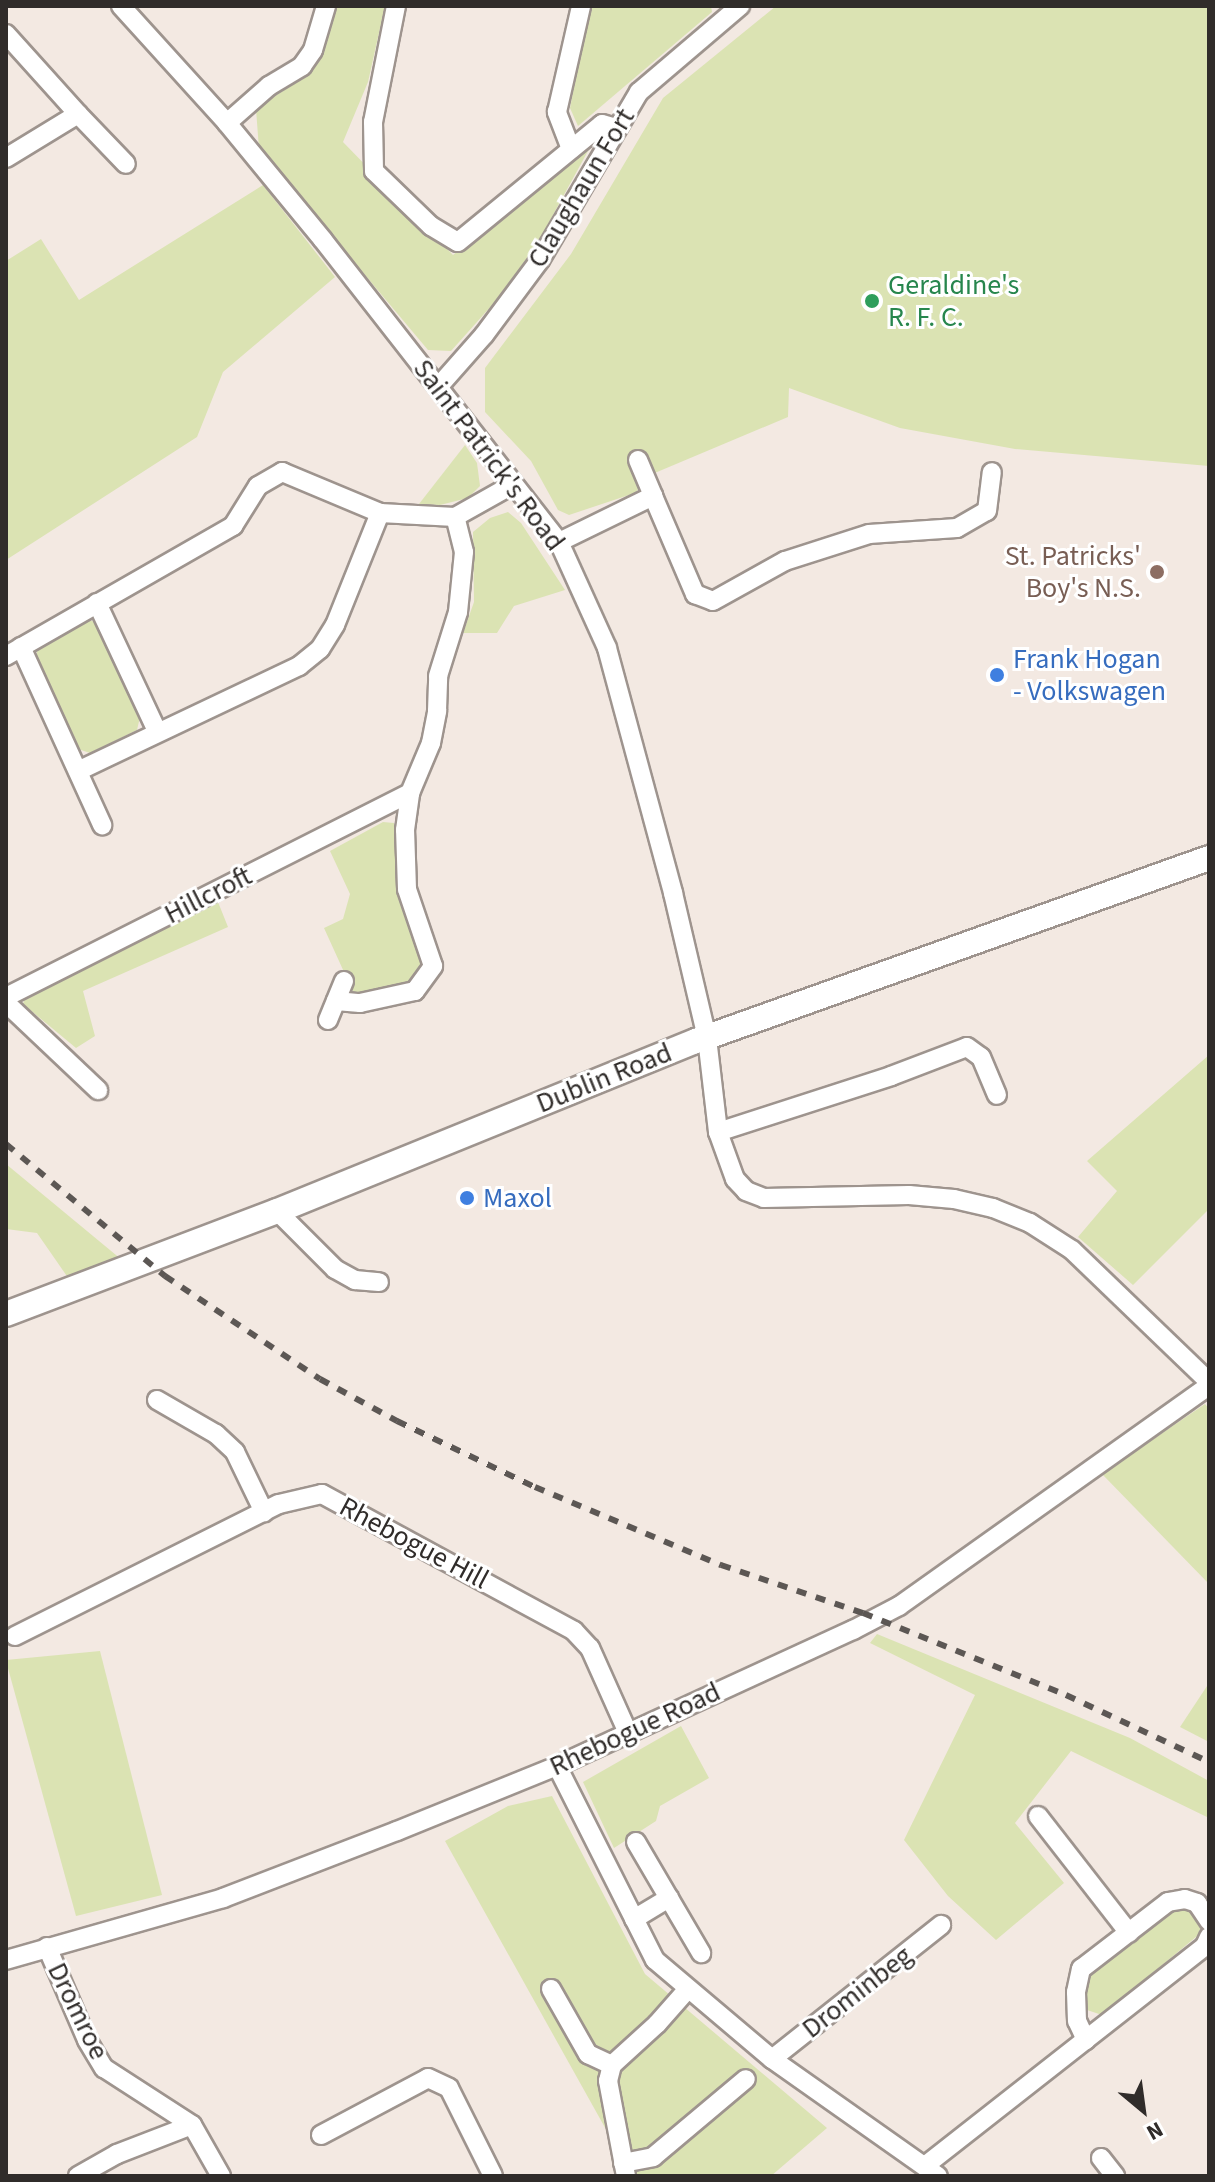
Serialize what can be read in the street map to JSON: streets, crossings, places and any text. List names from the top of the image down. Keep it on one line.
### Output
{"streets":{"main road":["Dublin Road"],"street":["Claughaun Fort","Saint Patrick's Road","Hillcroft","Rhebogue Hill","Rhebogue Road","Drominbeg","Dromroe"]},"crossings":[["Claughaun Fort","Saint Patrick's Road"],["Saint Patrick's Road","Dublin Road"],["Saint Patrick's Road","Rhebogue Road"],["Rhebogue Hill","Rhebogue Road"],["Rhebogue Road","Drominbeg"],["Rhebogue Road","Dromroe"]],"places":["Geraldine's R. F. C.","St. Patricks' Boy's N.S.","Frank Hogan - Volkswagen","Maxol"],"north":"bottom right"}
